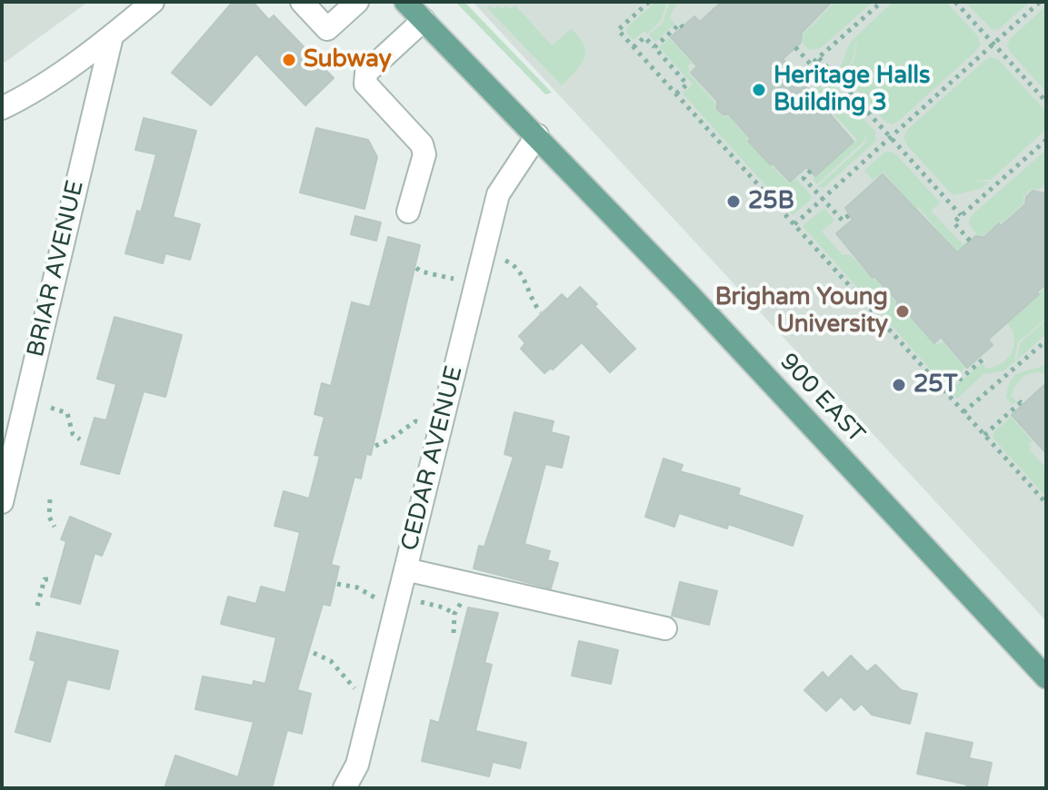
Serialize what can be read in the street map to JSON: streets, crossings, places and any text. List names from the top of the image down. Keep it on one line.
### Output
{"streets":{"main road":["900 EAST"],"street":["BRIAR AVENUE","CEDAR AVENUE"]},"crossings":[["900 EAST","CEDAR AVENUE"]],"places":["Subway","Heritage Halls Building 3","25B","Brigham Young University","25T"]}
